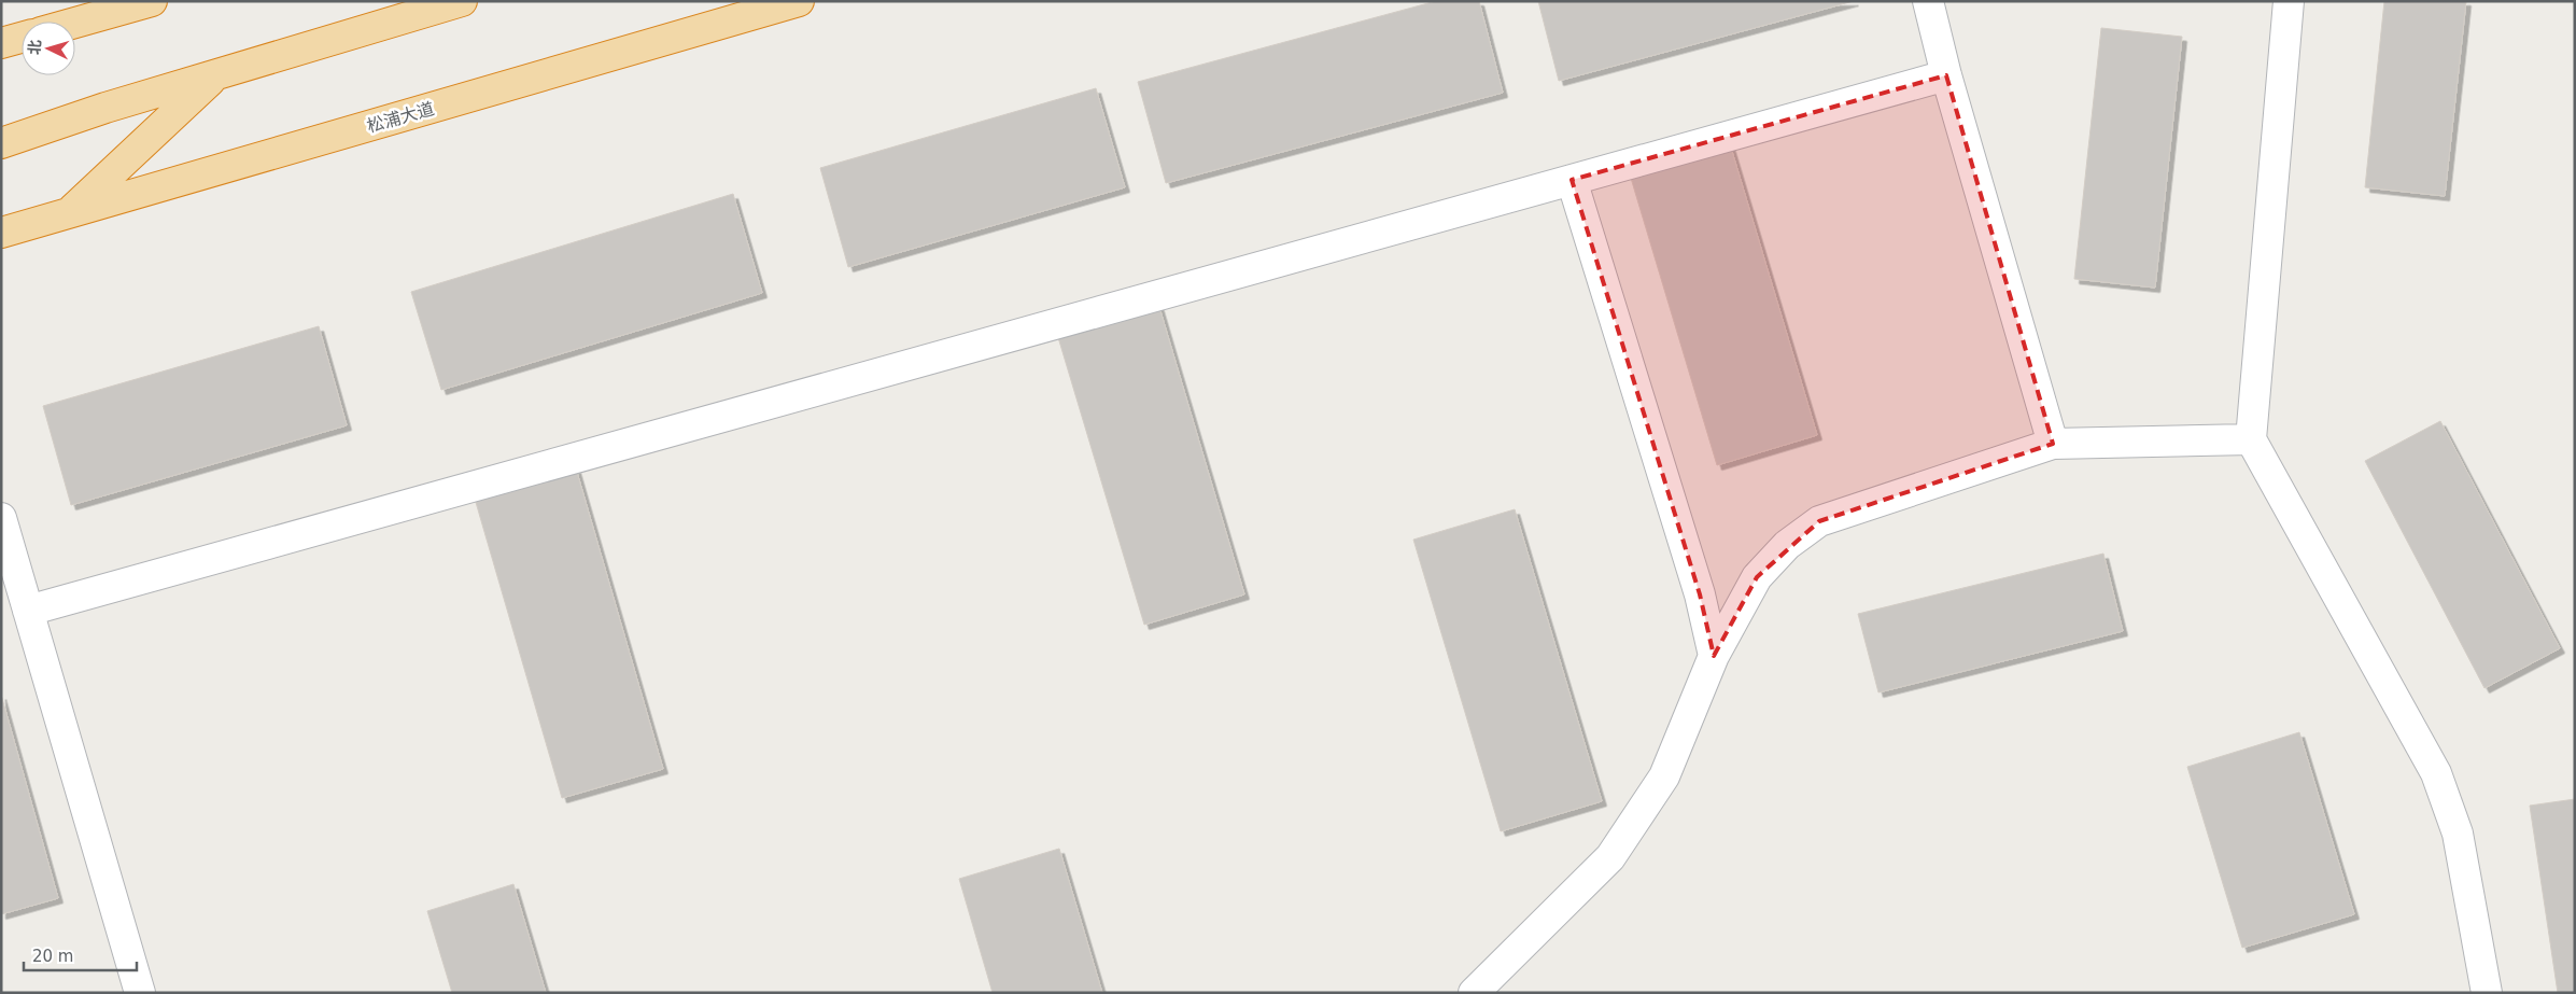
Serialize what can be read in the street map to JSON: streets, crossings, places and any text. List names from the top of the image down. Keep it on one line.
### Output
{"streets":{"highway":["松浦大道"]},"scale_bar":"20 m","north":"left"}
